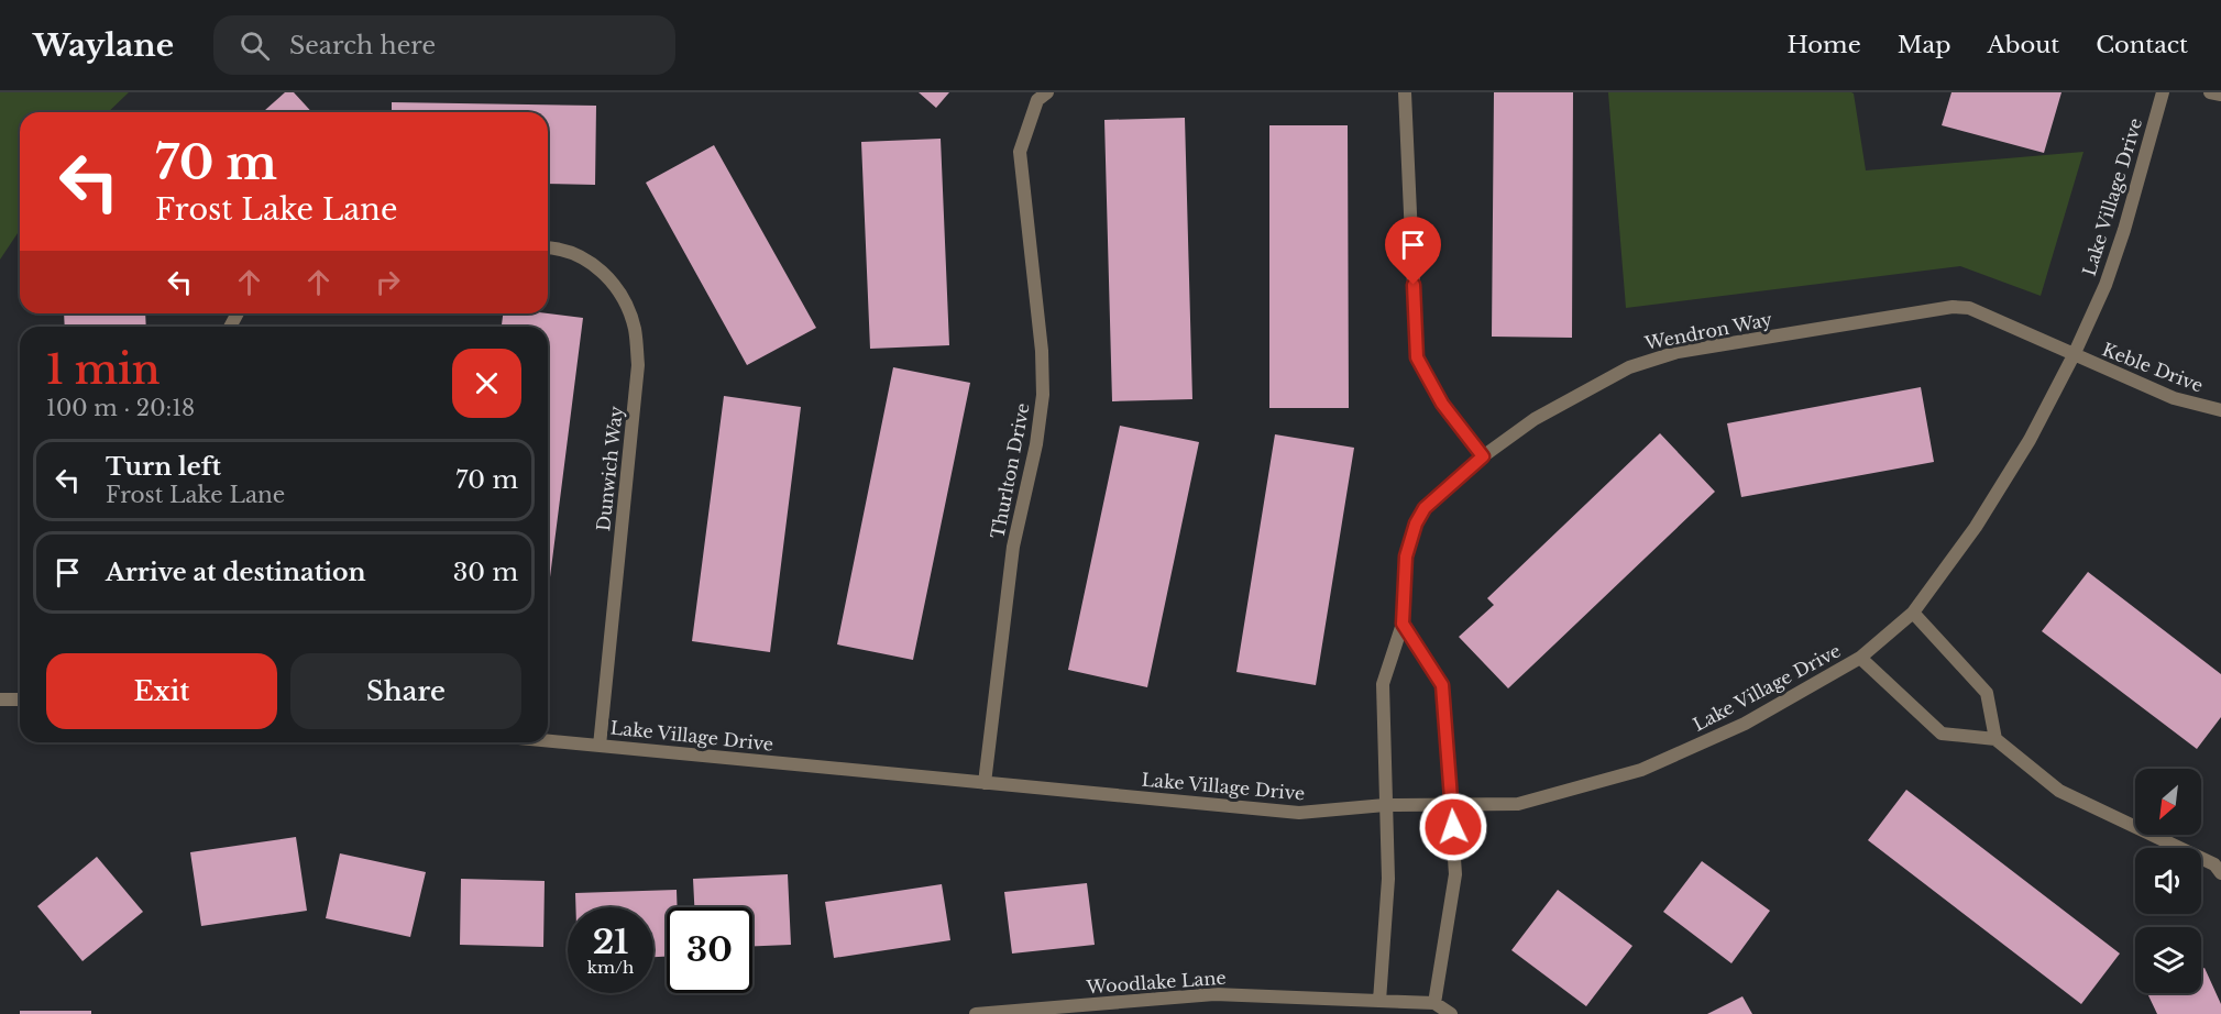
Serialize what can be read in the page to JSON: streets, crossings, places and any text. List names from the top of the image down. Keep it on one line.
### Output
{"streets":{"street":["Lake Village Drive","Wendron Way","Keble Drive","Dunwich Way","Thurlton Drive","Woodlake Lane"]},"crossings":[["Lake Village Drive","Wendron Way"],["Lake Village Drive","Keble Drive"],["Lake Village Drive","Dunwich Way"],["Lake Village Drive","Thurlton Drive"],["Wendron Way","Keble Drive"]],"north":"bottom left","page":{"header":"Waylane","search":"Search here","nav":["Home","Map","About","Contact"],"turn":["70 m","Frost Lake Lane"],"heading":["1 min","100 m · 20:18"],"list":[{"name":"Turn left","note":"Frost Lake Lane","value":"70 m"},{"name":"Arrive at destination","value":"30 m"}],"buttons":["Exit","Share"],"speed":"21 km/h","limit":"30"}}
